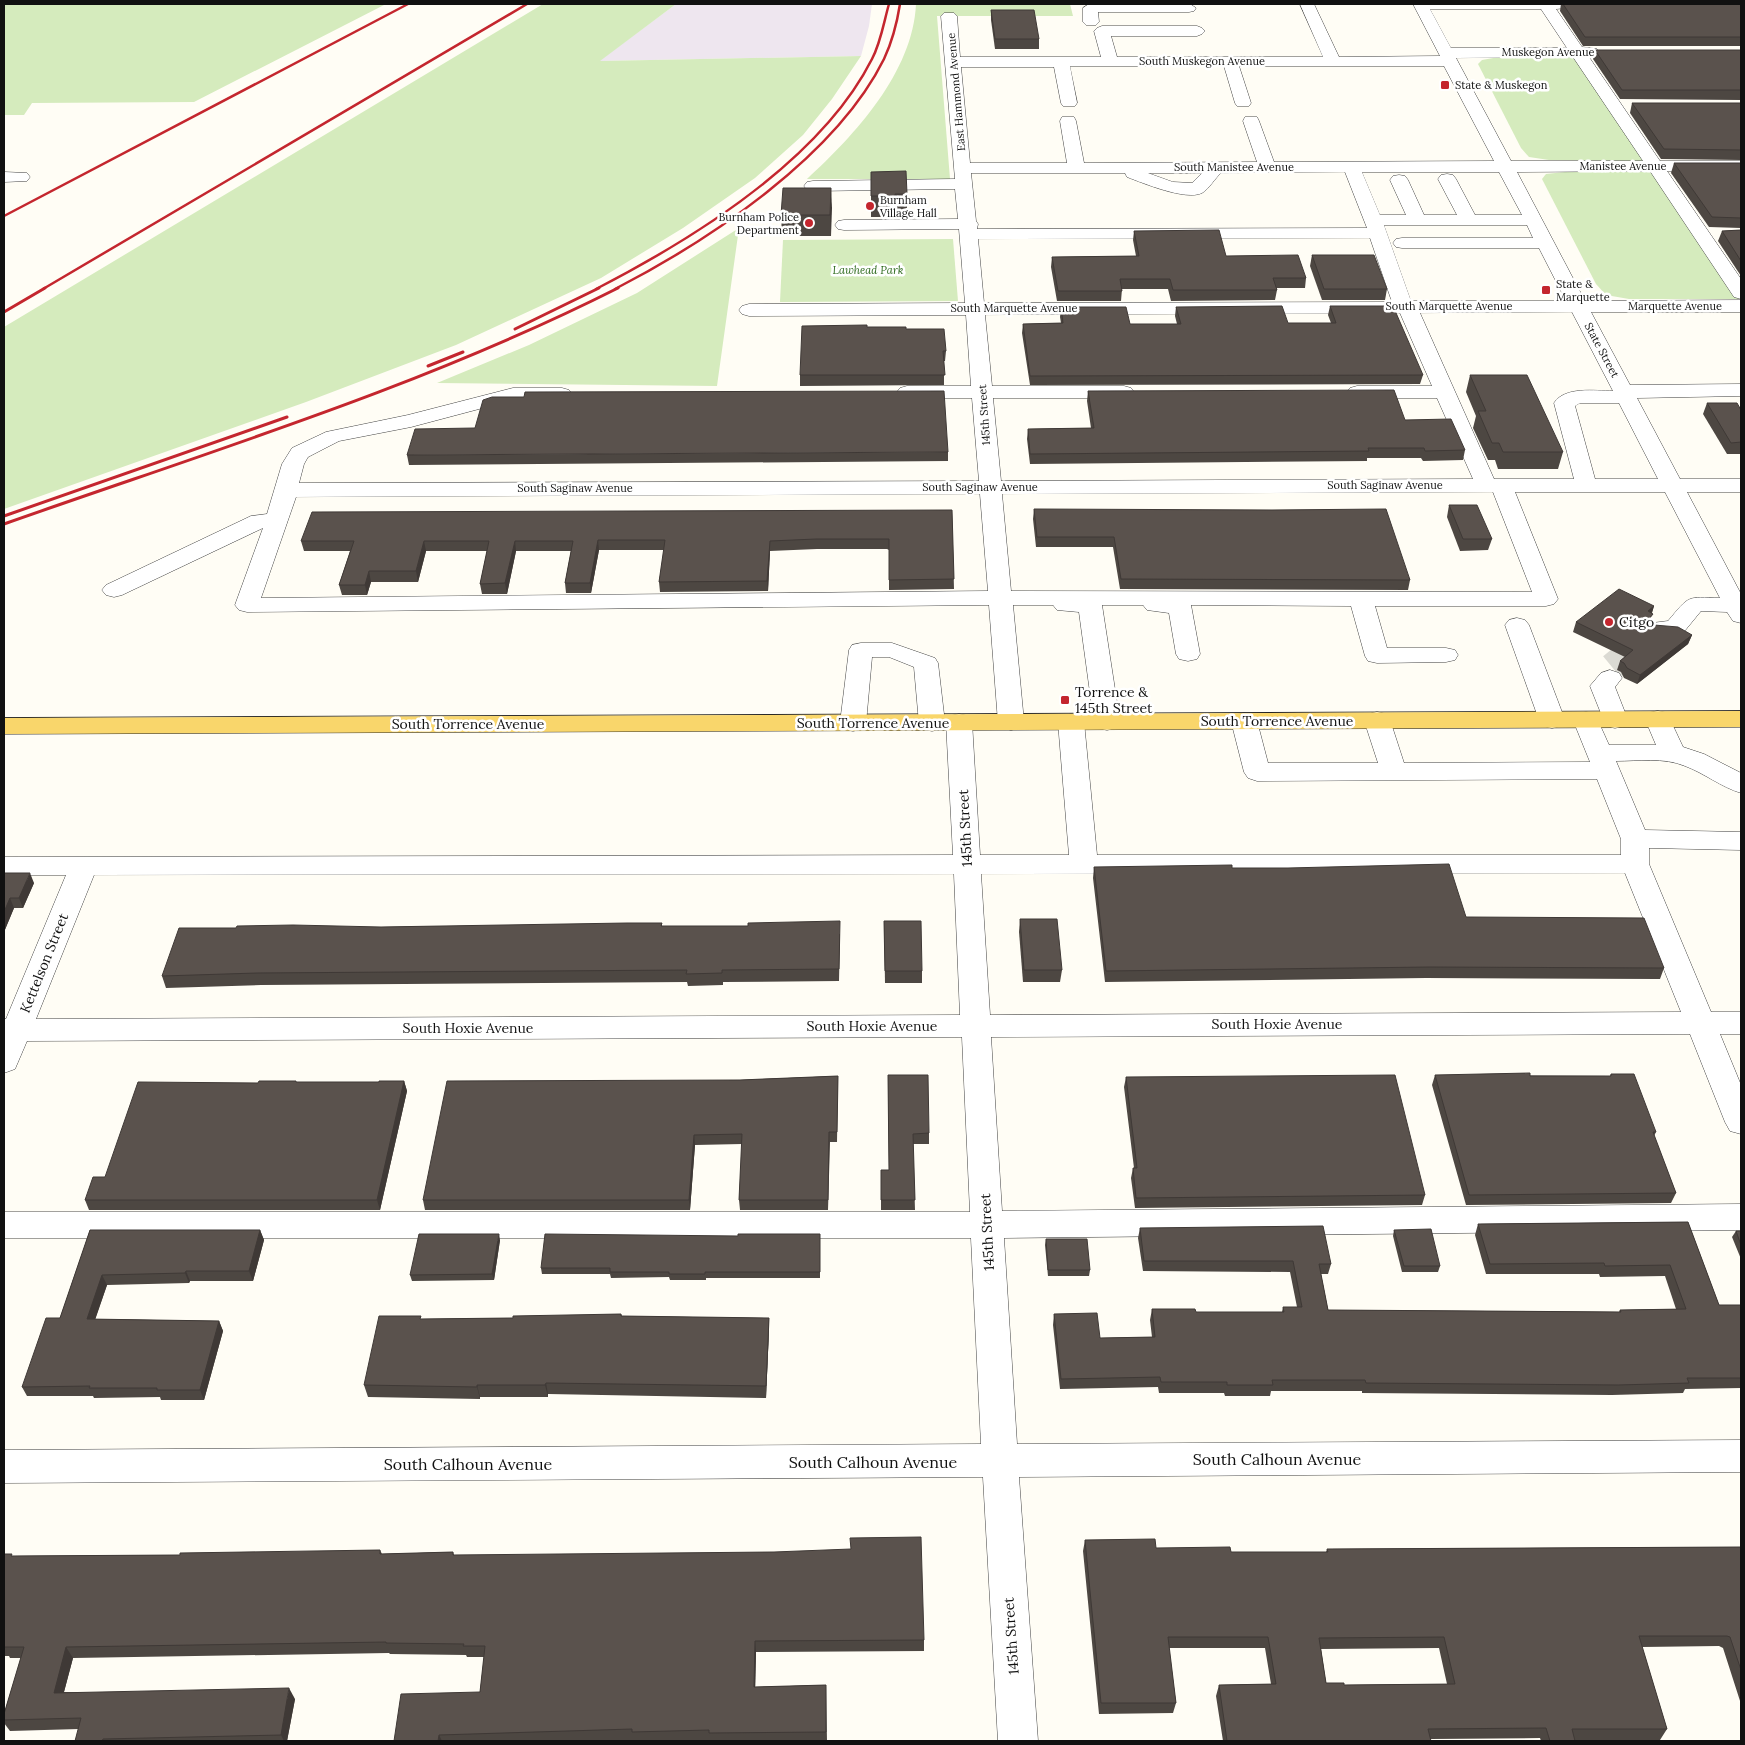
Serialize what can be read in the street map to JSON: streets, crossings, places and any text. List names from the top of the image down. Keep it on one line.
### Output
{"streets":{"main road":["South Torrence Avenue"],"street":["Muskegon Avenue","South Muskegon Avenue","East Hammond Avenue","Manistee Avenue","South Manistee Avenue","South Marquette Avenue","Marquette Avenue","State Street","145th Street","South Saginaw Avenue","Kettelson Street","South Hoxie Avenue","South Calhoun Avenue"]},"crossings":[["Muskegon Avenue","South Muskegon Avenue"],["Muskegon Avenue","State Street"],["South Muskegon Avenue","East Hammond Avenue"],["South Muskegon Avenue","State Street"],["East Hammond Avenue","145th Street"],["Manistee Avenue","South Manistee Avenue"],["Manistee Avenue","State Street"],["South Manistee Avenue","State Street"],["South Marquette Avenue","Marquette Avenue"],["South Marquette Avenue","State Street"],["South Marquette Avenue","145th Street"],["Marquette Avenue","State Street"],["State Street","South Saginaw Avenue"],["145th Street","South Saginaw Avenue"],["145th Street","South Torrence Avenue"],["145th Street","South Hoxie Avenue"],["145th Street","South Calhoun Avenue"],["Kettelson Street","South Hoxie Avenue"]],"parks":["Lawhead Park"],"places":{"transit":["State & Muskegon","State & Marquette","Torrence & 145th Street"],"other":["Burnham Village Hall","Burnham Police Department","Citgo"]}}
